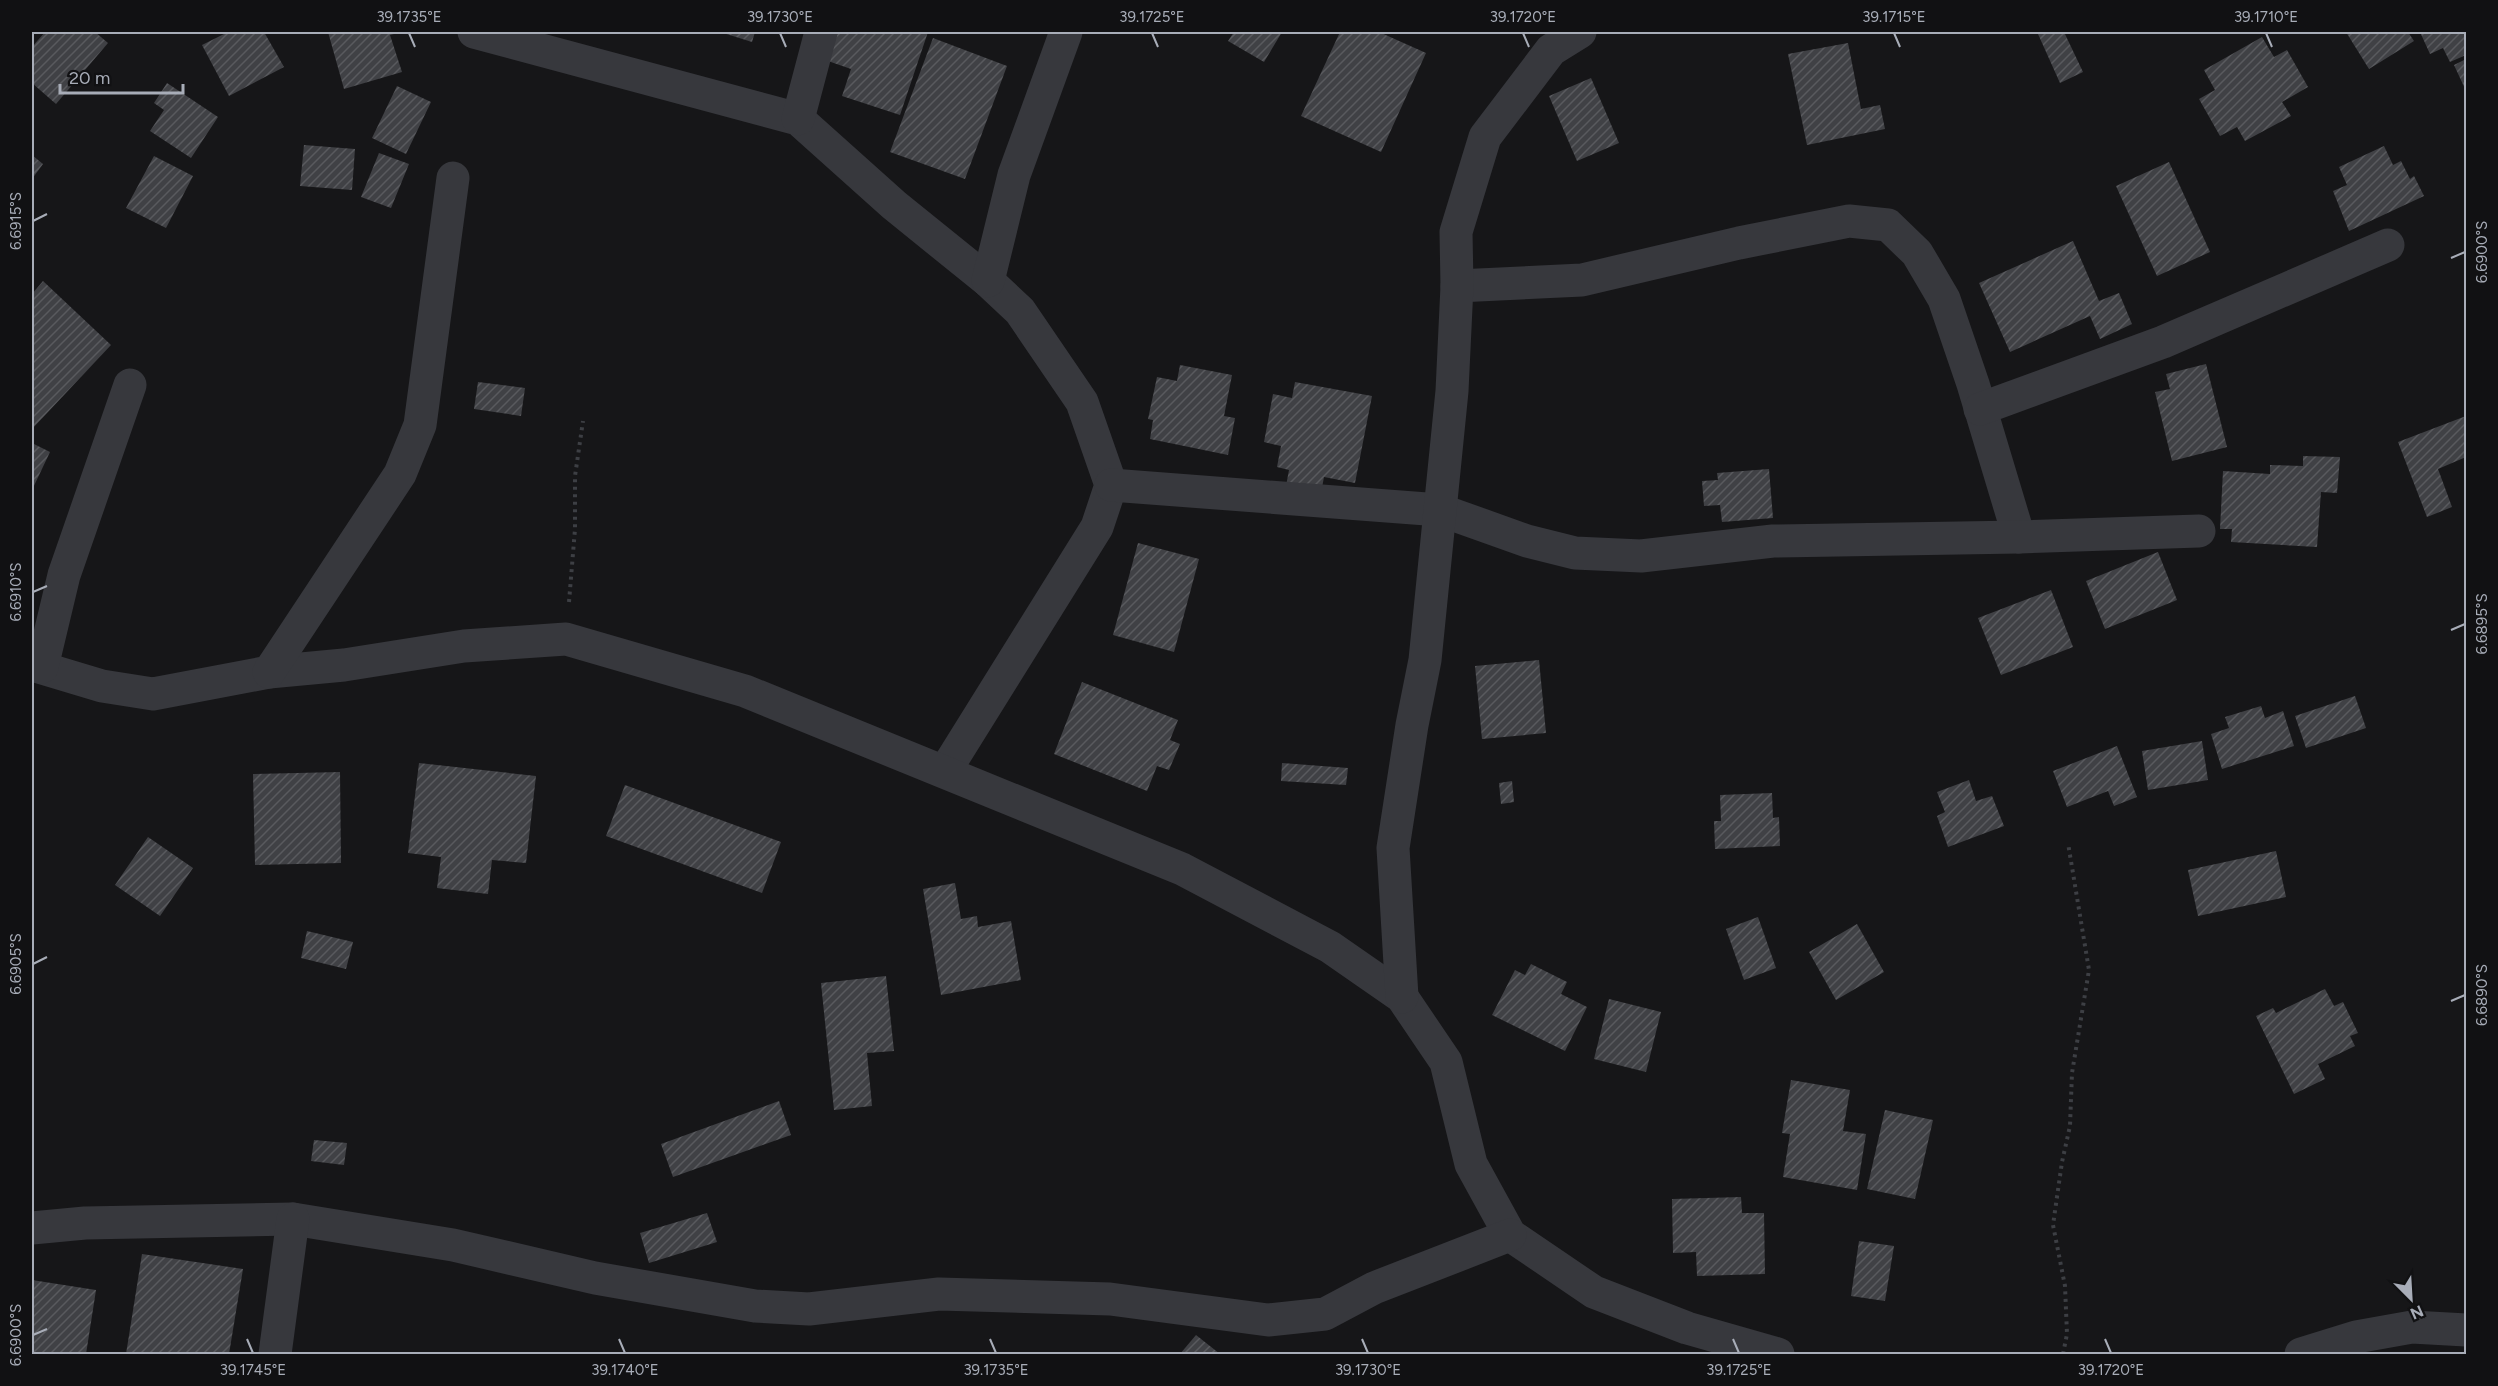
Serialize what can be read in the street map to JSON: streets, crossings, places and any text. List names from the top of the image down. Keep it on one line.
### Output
{"scale_bar":"20 m","north":"bottom right","coordinates":["39.1735°E","39.1730°E","39.1725°E","39.1720°E","39.1715°E","39.1710°E","6.6915°S","6.6900°S","6.6910°S","6.6895°S","6.6905°S","6.6890°S","39.1745°E","39.1740°E"]}
